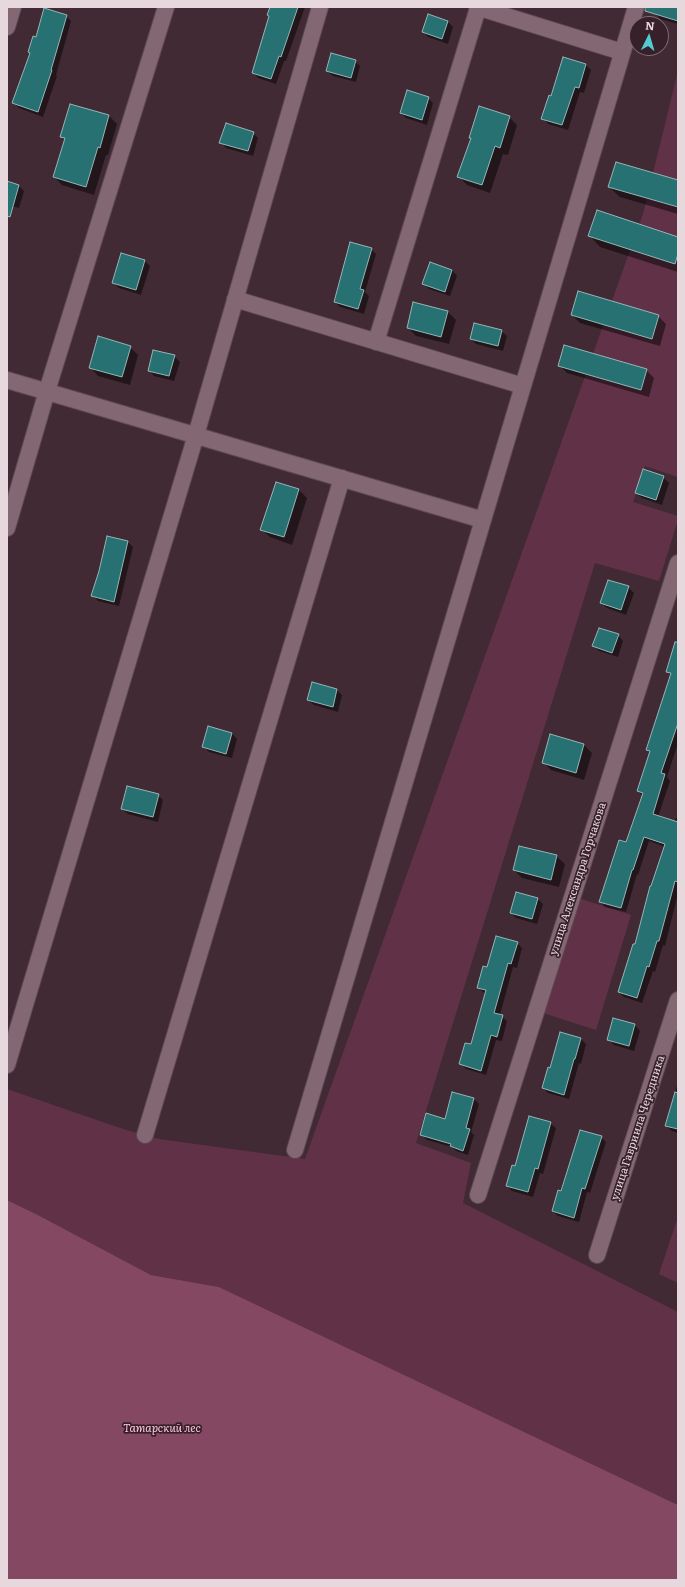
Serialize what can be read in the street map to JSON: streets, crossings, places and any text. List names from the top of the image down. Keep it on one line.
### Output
{"streets":{"street":["улица Александра Горчакова","улица Гавриила Чередника"]},"parks":["Татарский лес"],"north":"top"}
